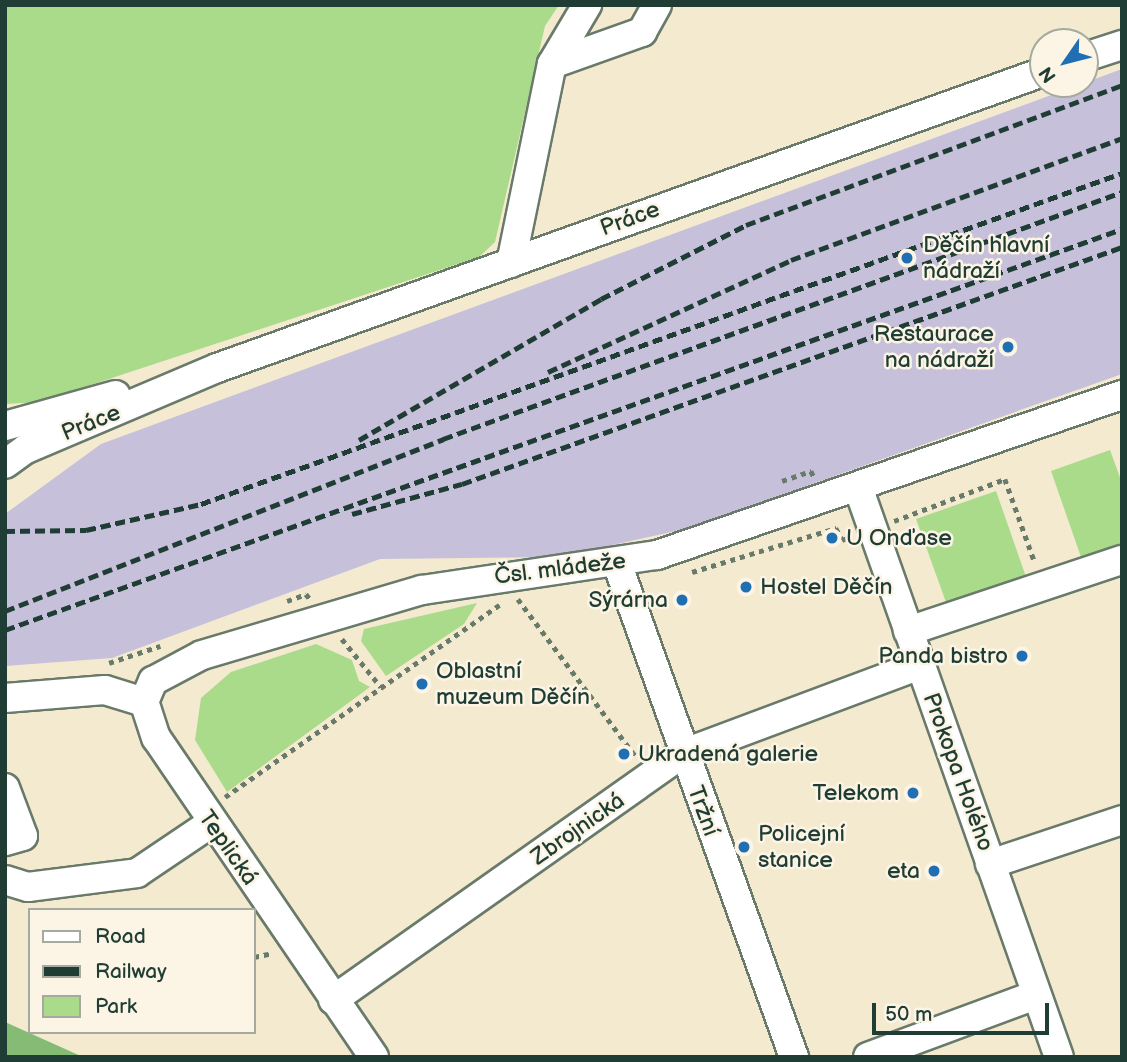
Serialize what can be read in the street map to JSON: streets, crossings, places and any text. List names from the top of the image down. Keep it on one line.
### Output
{"streets":{"street":["Práce","Čsl. mládeže","Prokopa Holého","Tržní","Zbrojnická","Teplická"]},"crossings":[["Čsl. mládeže","Prokopa Holého"],["Čsl. mládeže","Tržní"],["Čsl. mládeže","Teplická"],["Prokopa Holého","Zbrojnická"],["Tržní","Zbrojnická"],["Zbrojnická","Teplická"]],"places":["Děčín hlavní nádraží","Restaurace na nádraží","U Onďase","Hostel Děčín","Sýrárna","Panda bistro","Oblastní muzeum Děčín","Ukradená galerie","Telekom","Policejní stanice","eta"],"legend":["Road","Railway","Park"],"scale_bar":"50 m","north":"bottom left"}
